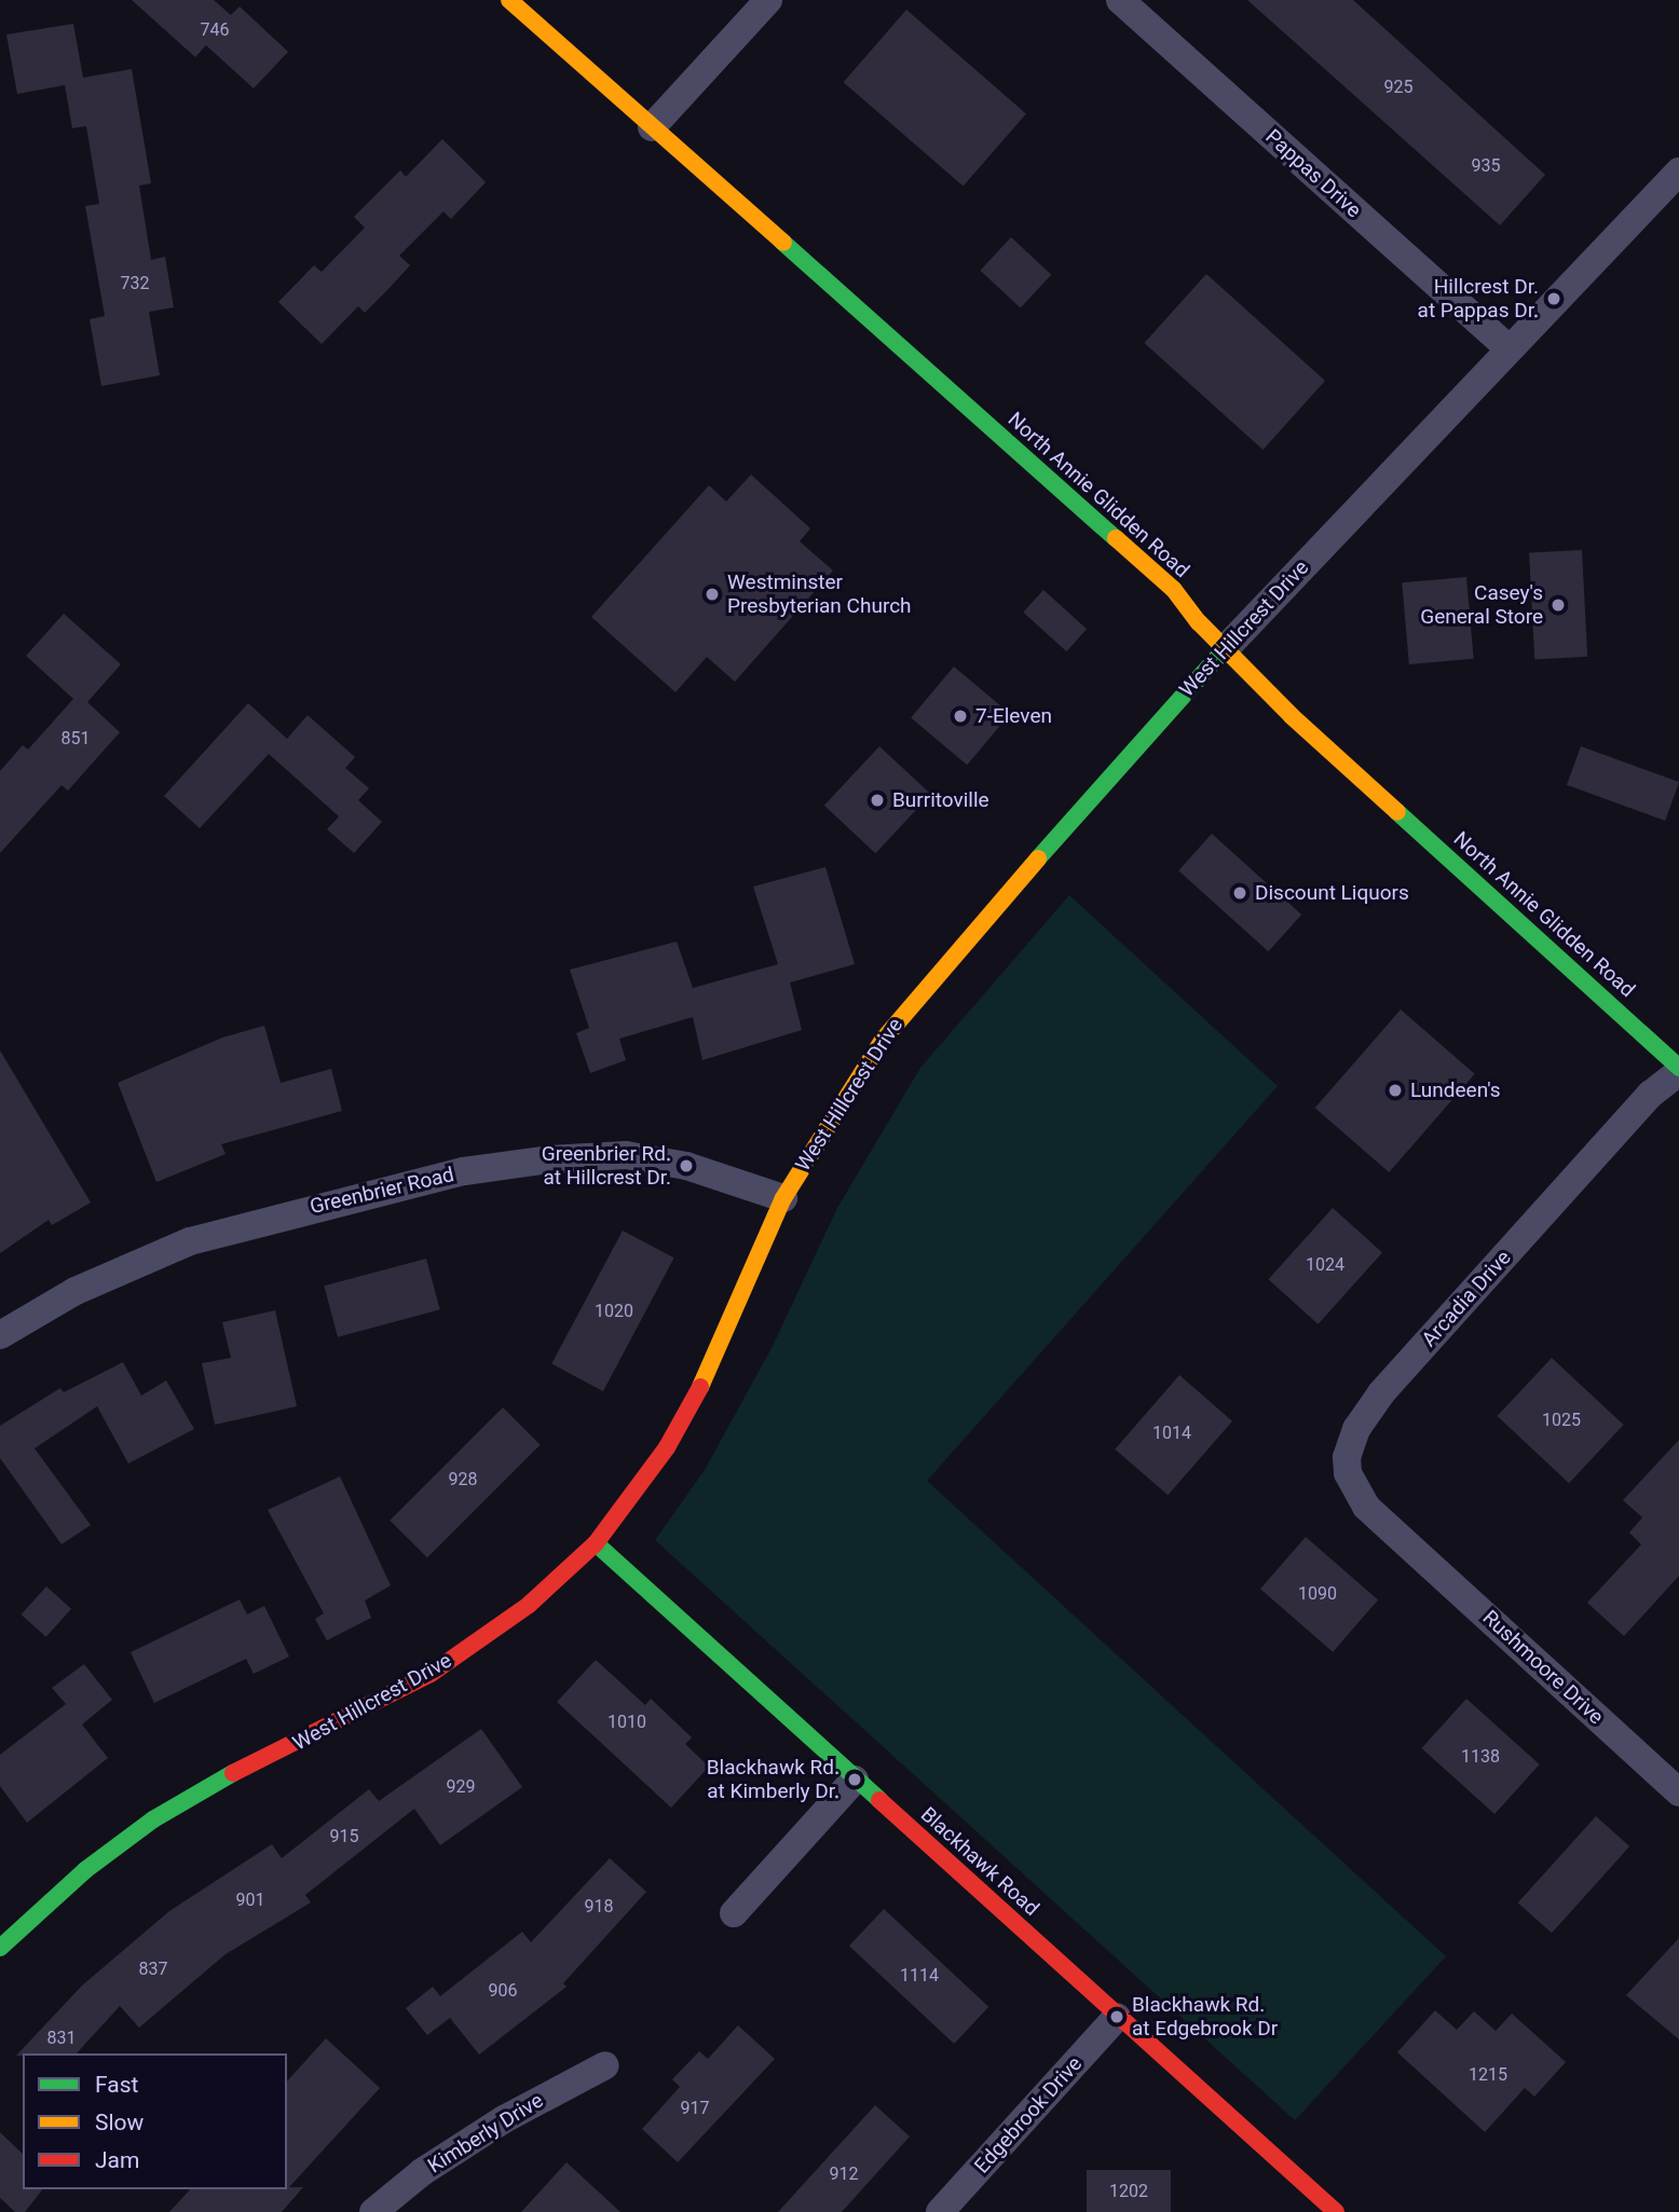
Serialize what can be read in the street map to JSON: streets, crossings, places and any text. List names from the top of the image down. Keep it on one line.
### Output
{"streets":{"street":["Pappas Drive","North Annie Glidden Road","West Hillcrest Drive","Greenbrier Road","Arcadia Drive","Rushmoore Drive","Blackhawk Road","Edgebrook Drive","Kimberly Drive"]},"crossings":[["Pappas Drive","West Hillcrest Drive"],["North Annie Glidden Road","West Hillcrest Drive"],["North Annie Glidden Road","Arcadia Drive"],["West Hillcrest Drive","Greenbrier Road"],["West Hillcrest Drive","Blackhawk Road"],["Arcadia Drive","Rushmoore Drive"],["Blackhawk Road","Edgebrook Drive"]],"places":["Hillcrest Dr. at Pappas Dr.","Westminster Presbyterian Church","Casey's General Store","7-Eleven","Burritoville","Discount Liquors","Lundeen's","Greenbrier Rd. at Hillcrest Dr.","Blackhawk Rd. at Kimberly Dr.","Blackhawk Rd. at Edgebrook Dr"],"house_numbers":["746","925","935","732","851","1024","1020","1025","1014","928","1090","1010","1138","929","915","901","918","837","1114","906","831","1215","917","912","1202"],"legend":["Fast","Slow","Jam"]}
